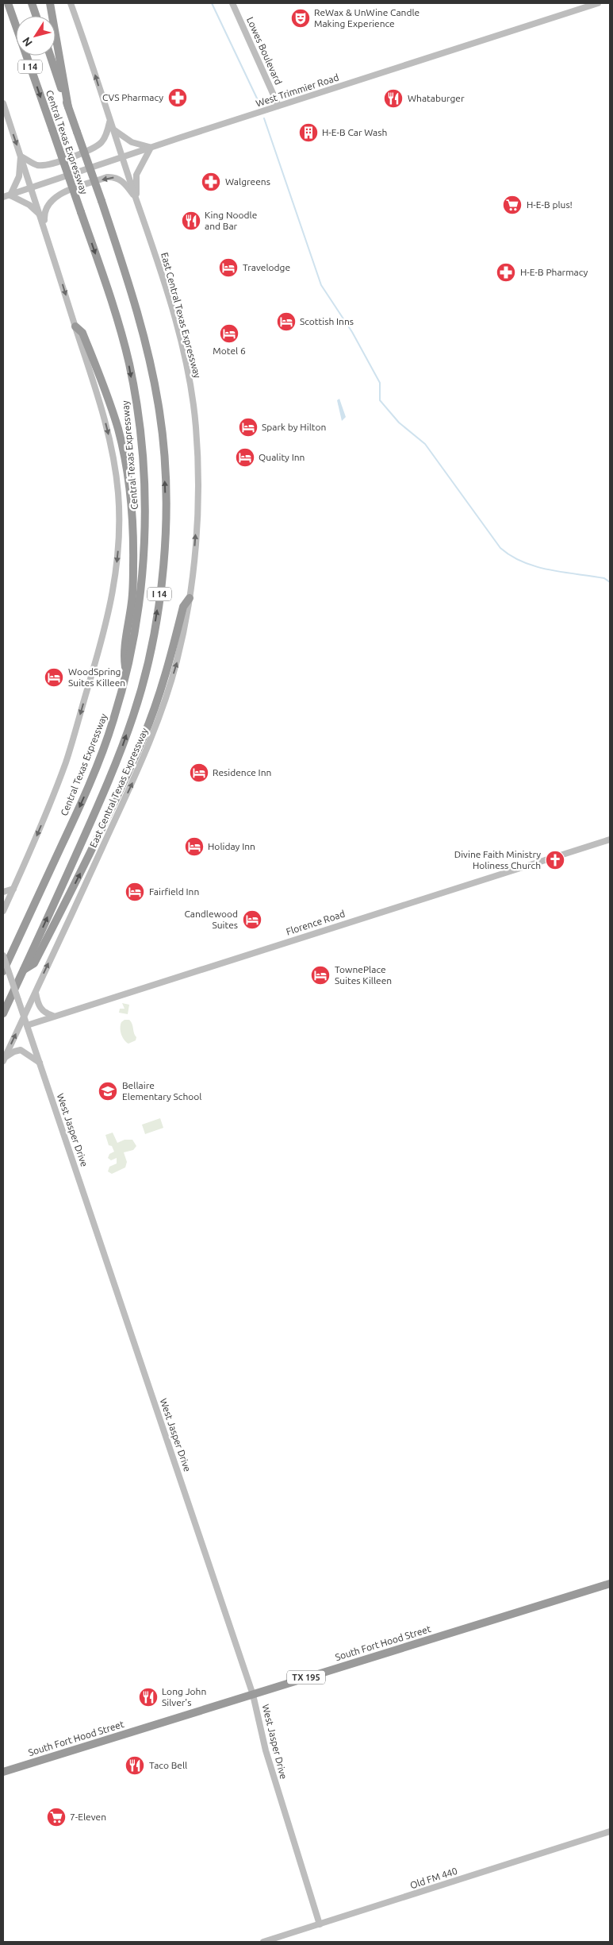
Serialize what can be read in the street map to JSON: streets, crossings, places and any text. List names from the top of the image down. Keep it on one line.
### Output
{"streets":{"highway":["I 14","Central Texas Expressway","South Fort Hood Street","TX 195"],"main road":["Lowes Boulevard","West Trimmier Road","East Central Texas Expressway","Florence Road","West Jasper Drive","Old FM 440"]},"crossings":[["Lowes Boulevard","West Trimmier Road"],["West Trimmier Road","East Central Texas Expressway"],["East Central Texas Expressway","West Jasper Drive"],["Florence Road","West Jasper Drive"],["West Jasper Drive","South Fort Hood Street"],["West Jasper Drive","Old FM 440"]],"one_way":["East Central Texas Expressway"],"places":{"theatre":["ReWax & UnWine Candle Making Experience"],"pharmacy":["CVS Pharmacy","Walgreens","H-E-B Pharmacy"],"restaurant":["Whataburger","King Noodle and Bar","Long John Silver's","Taco Bell"],"building":["H-E-B Car Wash"],"supermarket":["H-E-B plus!","7-Eleven"],"hotel":["Travelodge","Scottish Inns","Motel 6","Spark by Hilton","Quality Inn","WoodSpring Suites Killeen","Residence Inn","Holiday Inn","Fairfield Inn","Candlewood Suites","TownePlace Suites Killeen"],"church":["Divine Faith Ministry Holiness Church"],"school or university":["Bellaire Elementary School"]},"north":"bottom left"}
